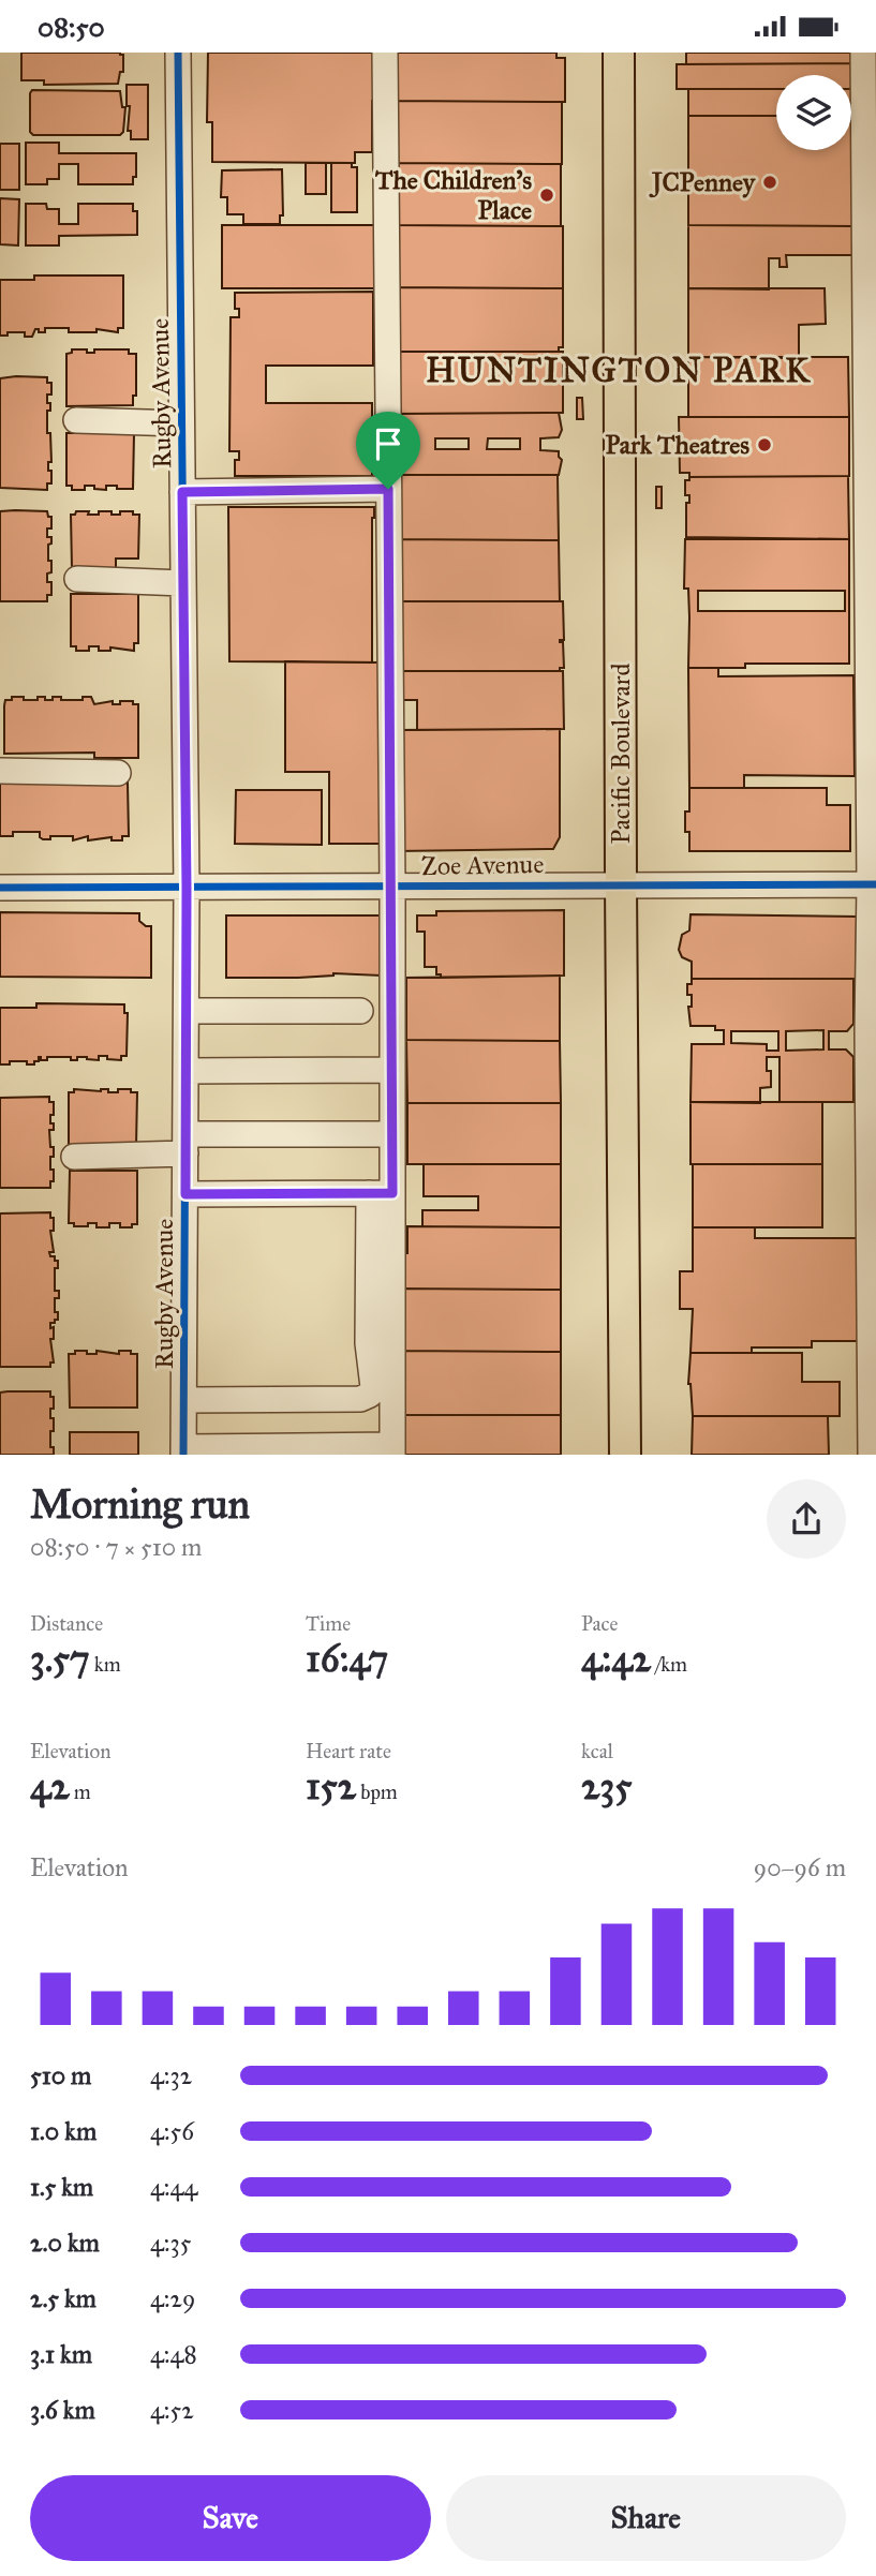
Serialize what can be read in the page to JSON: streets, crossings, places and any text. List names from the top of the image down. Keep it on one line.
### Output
{"streets":{"main road":["Pacific Boulevard"],"street":["Rugby Avenue","Zoe Avenue"]},"crossings":[["Rugby Avenue","Zoe Avenue"],["Pacific Boulevard","Zoe Avenue"]],"districts":["HUNTINGTON PARK"],"places":["JCPenney","The Children's Place","Park Theatres"],"page":{"status":"08:50","heading":["Morning run","08:50 · 7 × 510 m"],"stats":[["Distance","3.57 km"],["Time","16:47"],["Pace","4:42 /km"],["Elevation","42 m"],["Heart rate","152 bpm"],["kcal","235"]],"chart":["Elevation","90–96 m"],"list":[{"name":"510 m","note":"4:32"},{"name":"1.0 km","note":"4:56"},{"name":"1.5 km","note":"4:44"},{"name":"2.0 km","note":"4:35"},{"name":"2.5 km","note":"4:29"},{"name":"3.1 km","note":"4:48"},{"name":"3.6 km","note":"4:52"}],"buttons":["Save","Share"]}}
